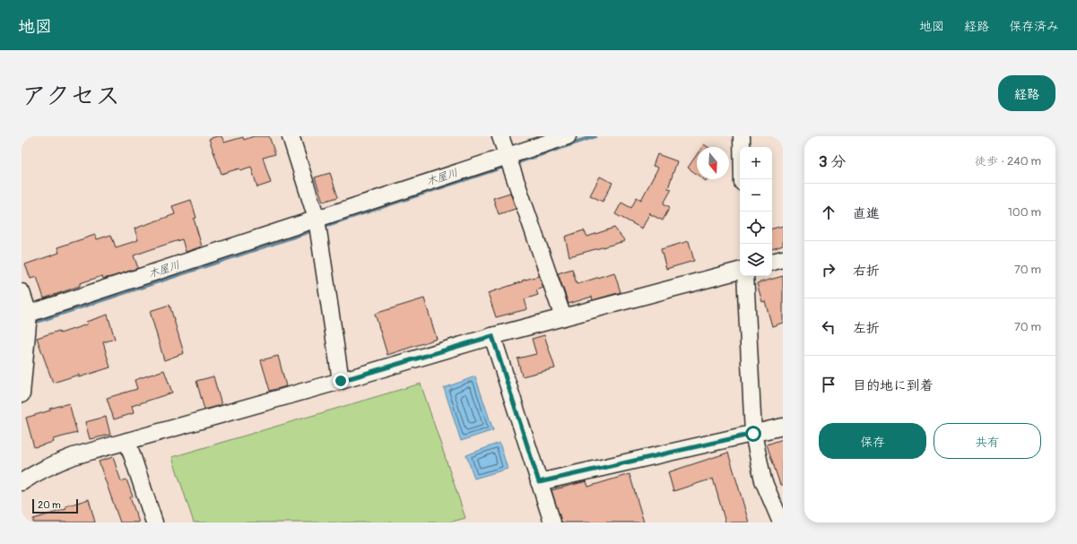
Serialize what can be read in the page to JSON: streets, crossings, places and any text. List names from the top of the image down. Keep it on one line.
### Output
{"water":["木屋川"],"scale_bar":"20 m","north":"bottom","page":{"header":"地図","nav":["地図","経路","保存済み"],"title":"アクセス","buttons":["経路",["保存","共有"]],"heading":["3 分","徒歩 · 240 m"],"map_buttons":["+","−"],"list":[["直進","100 m"],["右折","70 m"],["左折","70 m"],"目的地に到着"],"scale":"20 m"}}
